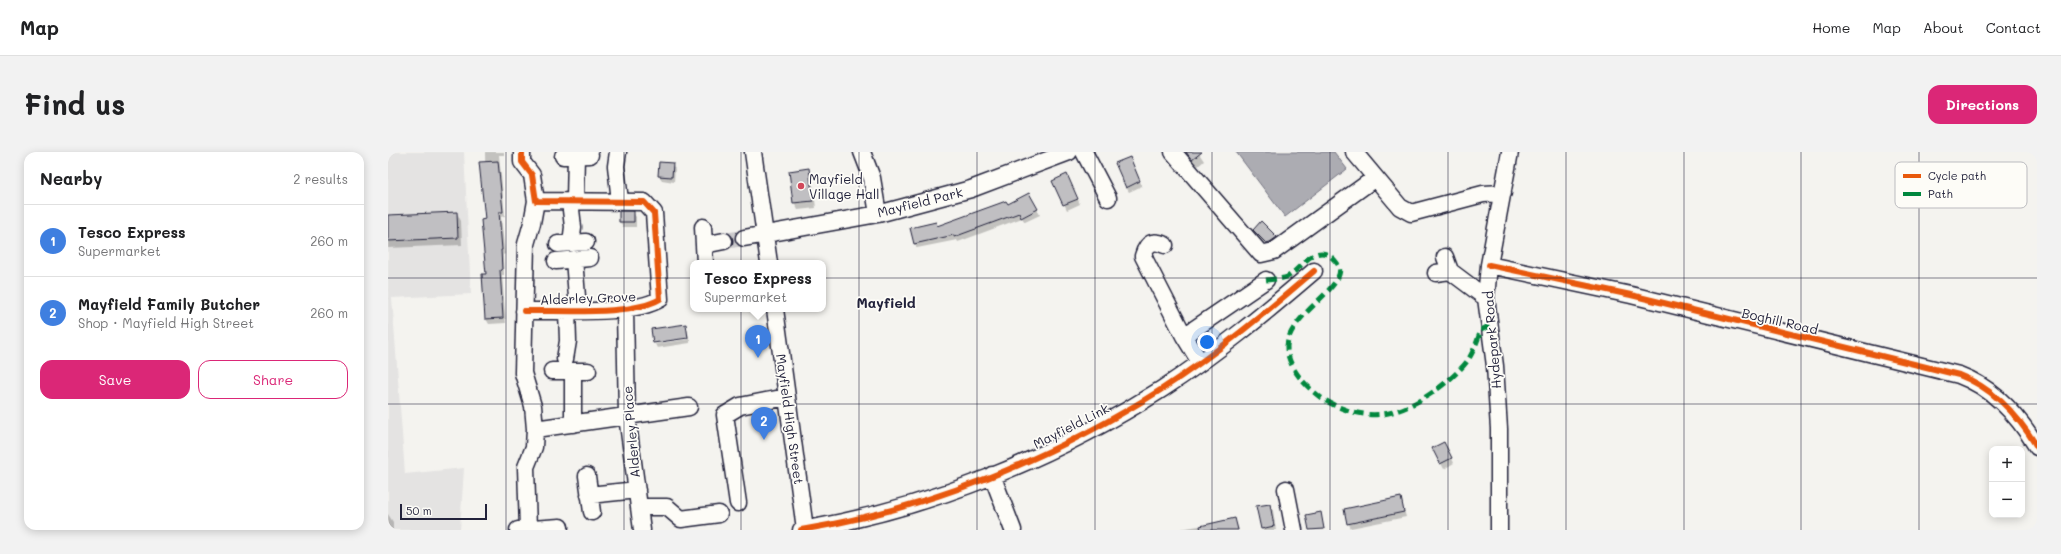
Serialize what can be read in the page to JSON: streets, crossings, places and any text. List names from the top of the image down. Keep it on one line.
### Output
{"streets":{"street":["Mayfield Park","Alderley Grove","Boghill Road","Hydepark Road","Mayfield High Street","Mayfield Link","Alderley Place"]},"crossings":[["Alderley Grove","Alderley Place"],["Boghill Road","Hydepark Road"],["Mayfield High Street","Mayfield Link"]],"districts":["Mayfield"],"places":["Mayfield Village Hall"],"legend":["Cycle path","Path"],"scale_bar":"50 m","page":{"header":"Map","nav":["Home","Map","About","Contact"],"buttons":["Directions",["Save","Share"]],"title":"Find us","heading":["Nearby","2 results"],"list":[{"mark":"1","name":"Tesco Express","note":"Supermarket","value":"260 m"},{"mark":"2","name":"Mayfield Family Butcher","note":"Shop · Mayfield High Street","value":"260 m"}],"popup":["Tesco Express","Supermarket"],"pins":["1","2"],"map_buttons":["+","−"],"scale":"50 m"}}
